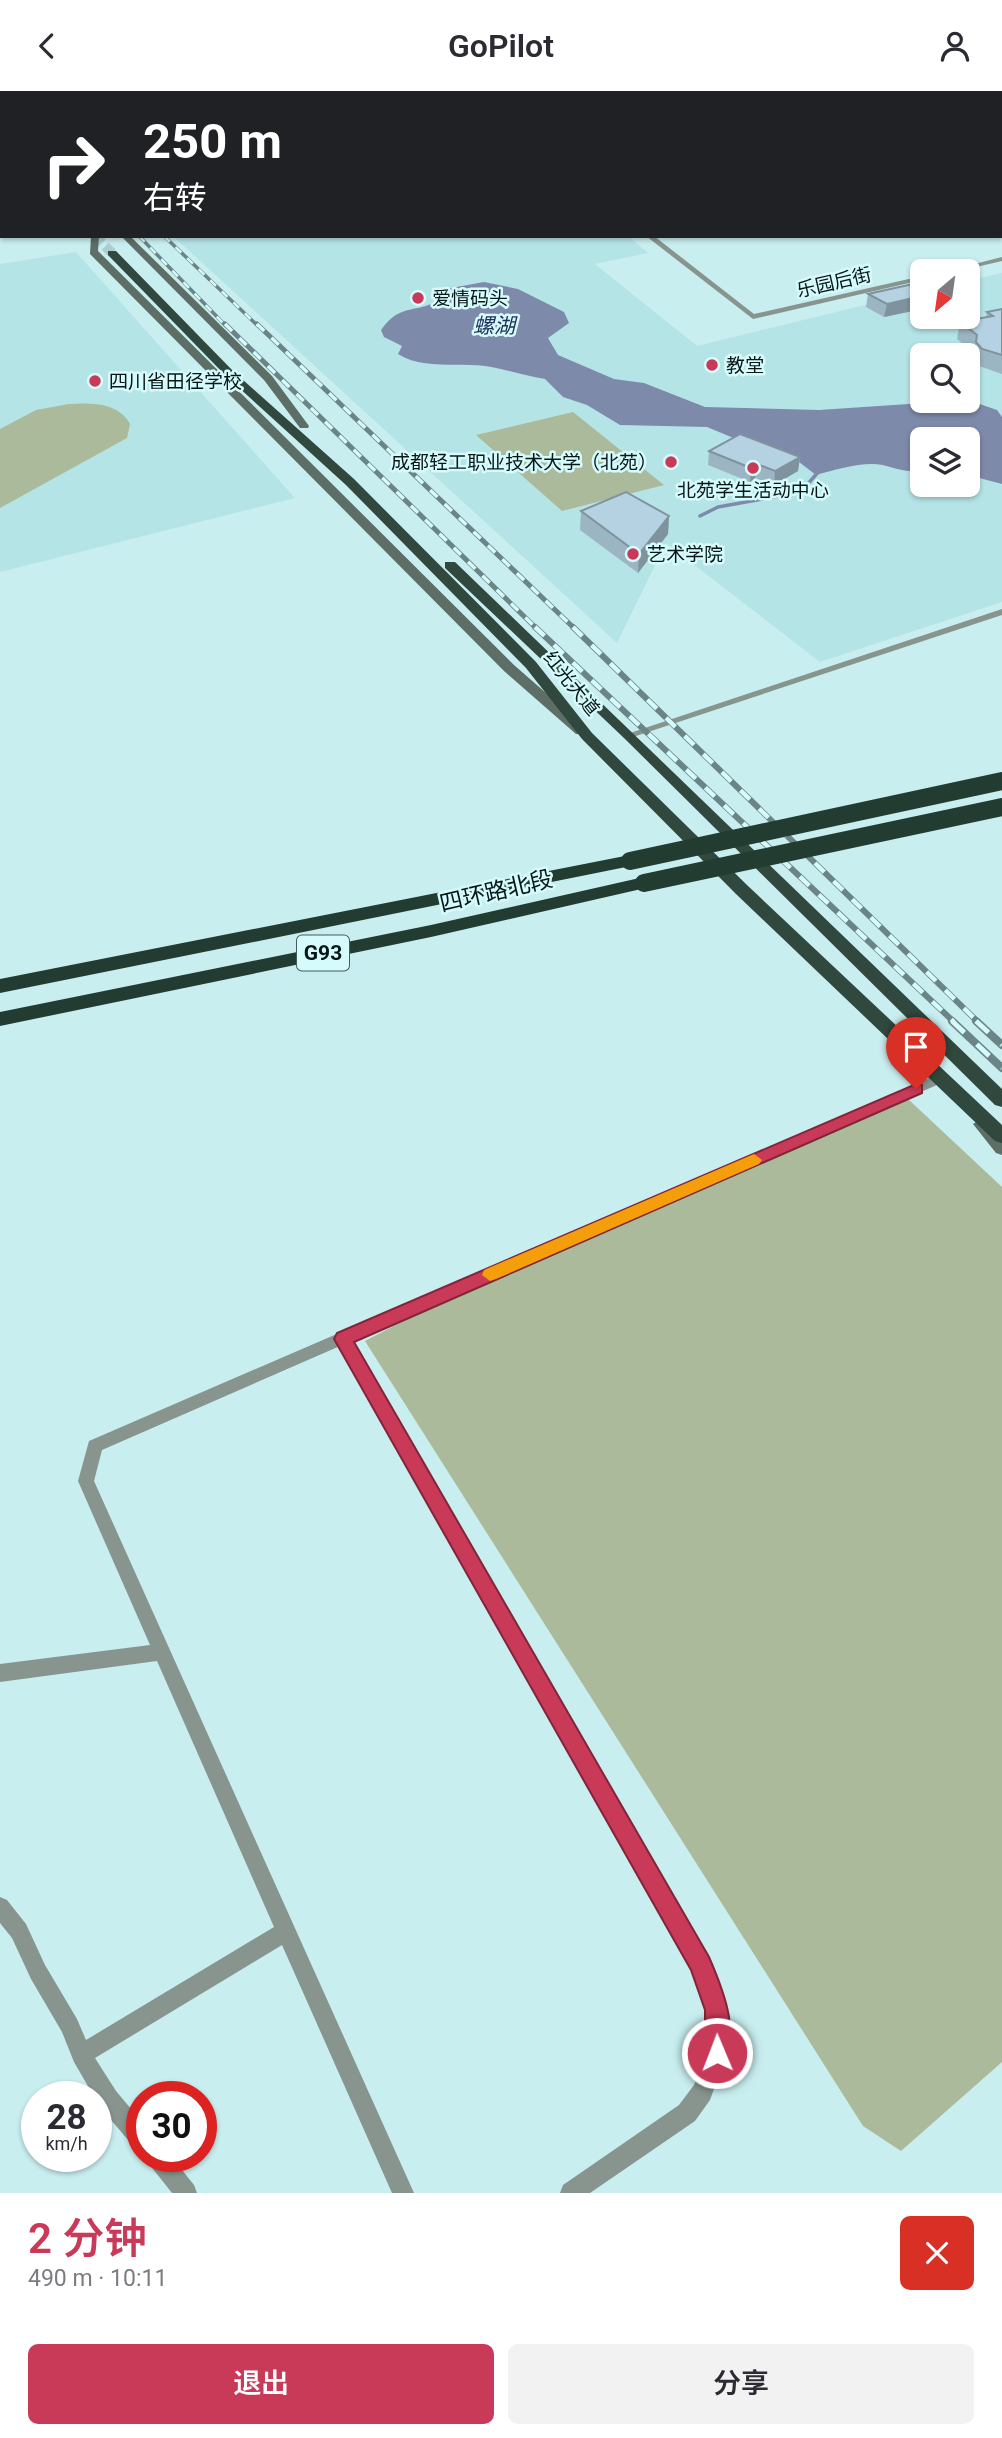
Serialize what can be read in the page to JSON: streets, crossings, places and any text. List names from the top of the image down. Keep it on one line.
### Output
{"streets":{"highway":["红光大道","四环路北段","G93"],"street":["乐园后街"]},"water":["螺湖"],"places":["爱情码头","教堂","四川省田径学校","成都轻工职业技术大学（北苑）","北苑学生活动中心","艺术学院"],"north":"bottom left","page":{"header":"GoPilot","turn":["250 m","右转"],"speed":"28 km/h","limit":"30","heading":["2 分钟","490 m · 10:11"],"buttons":["退出","分享"]}}
